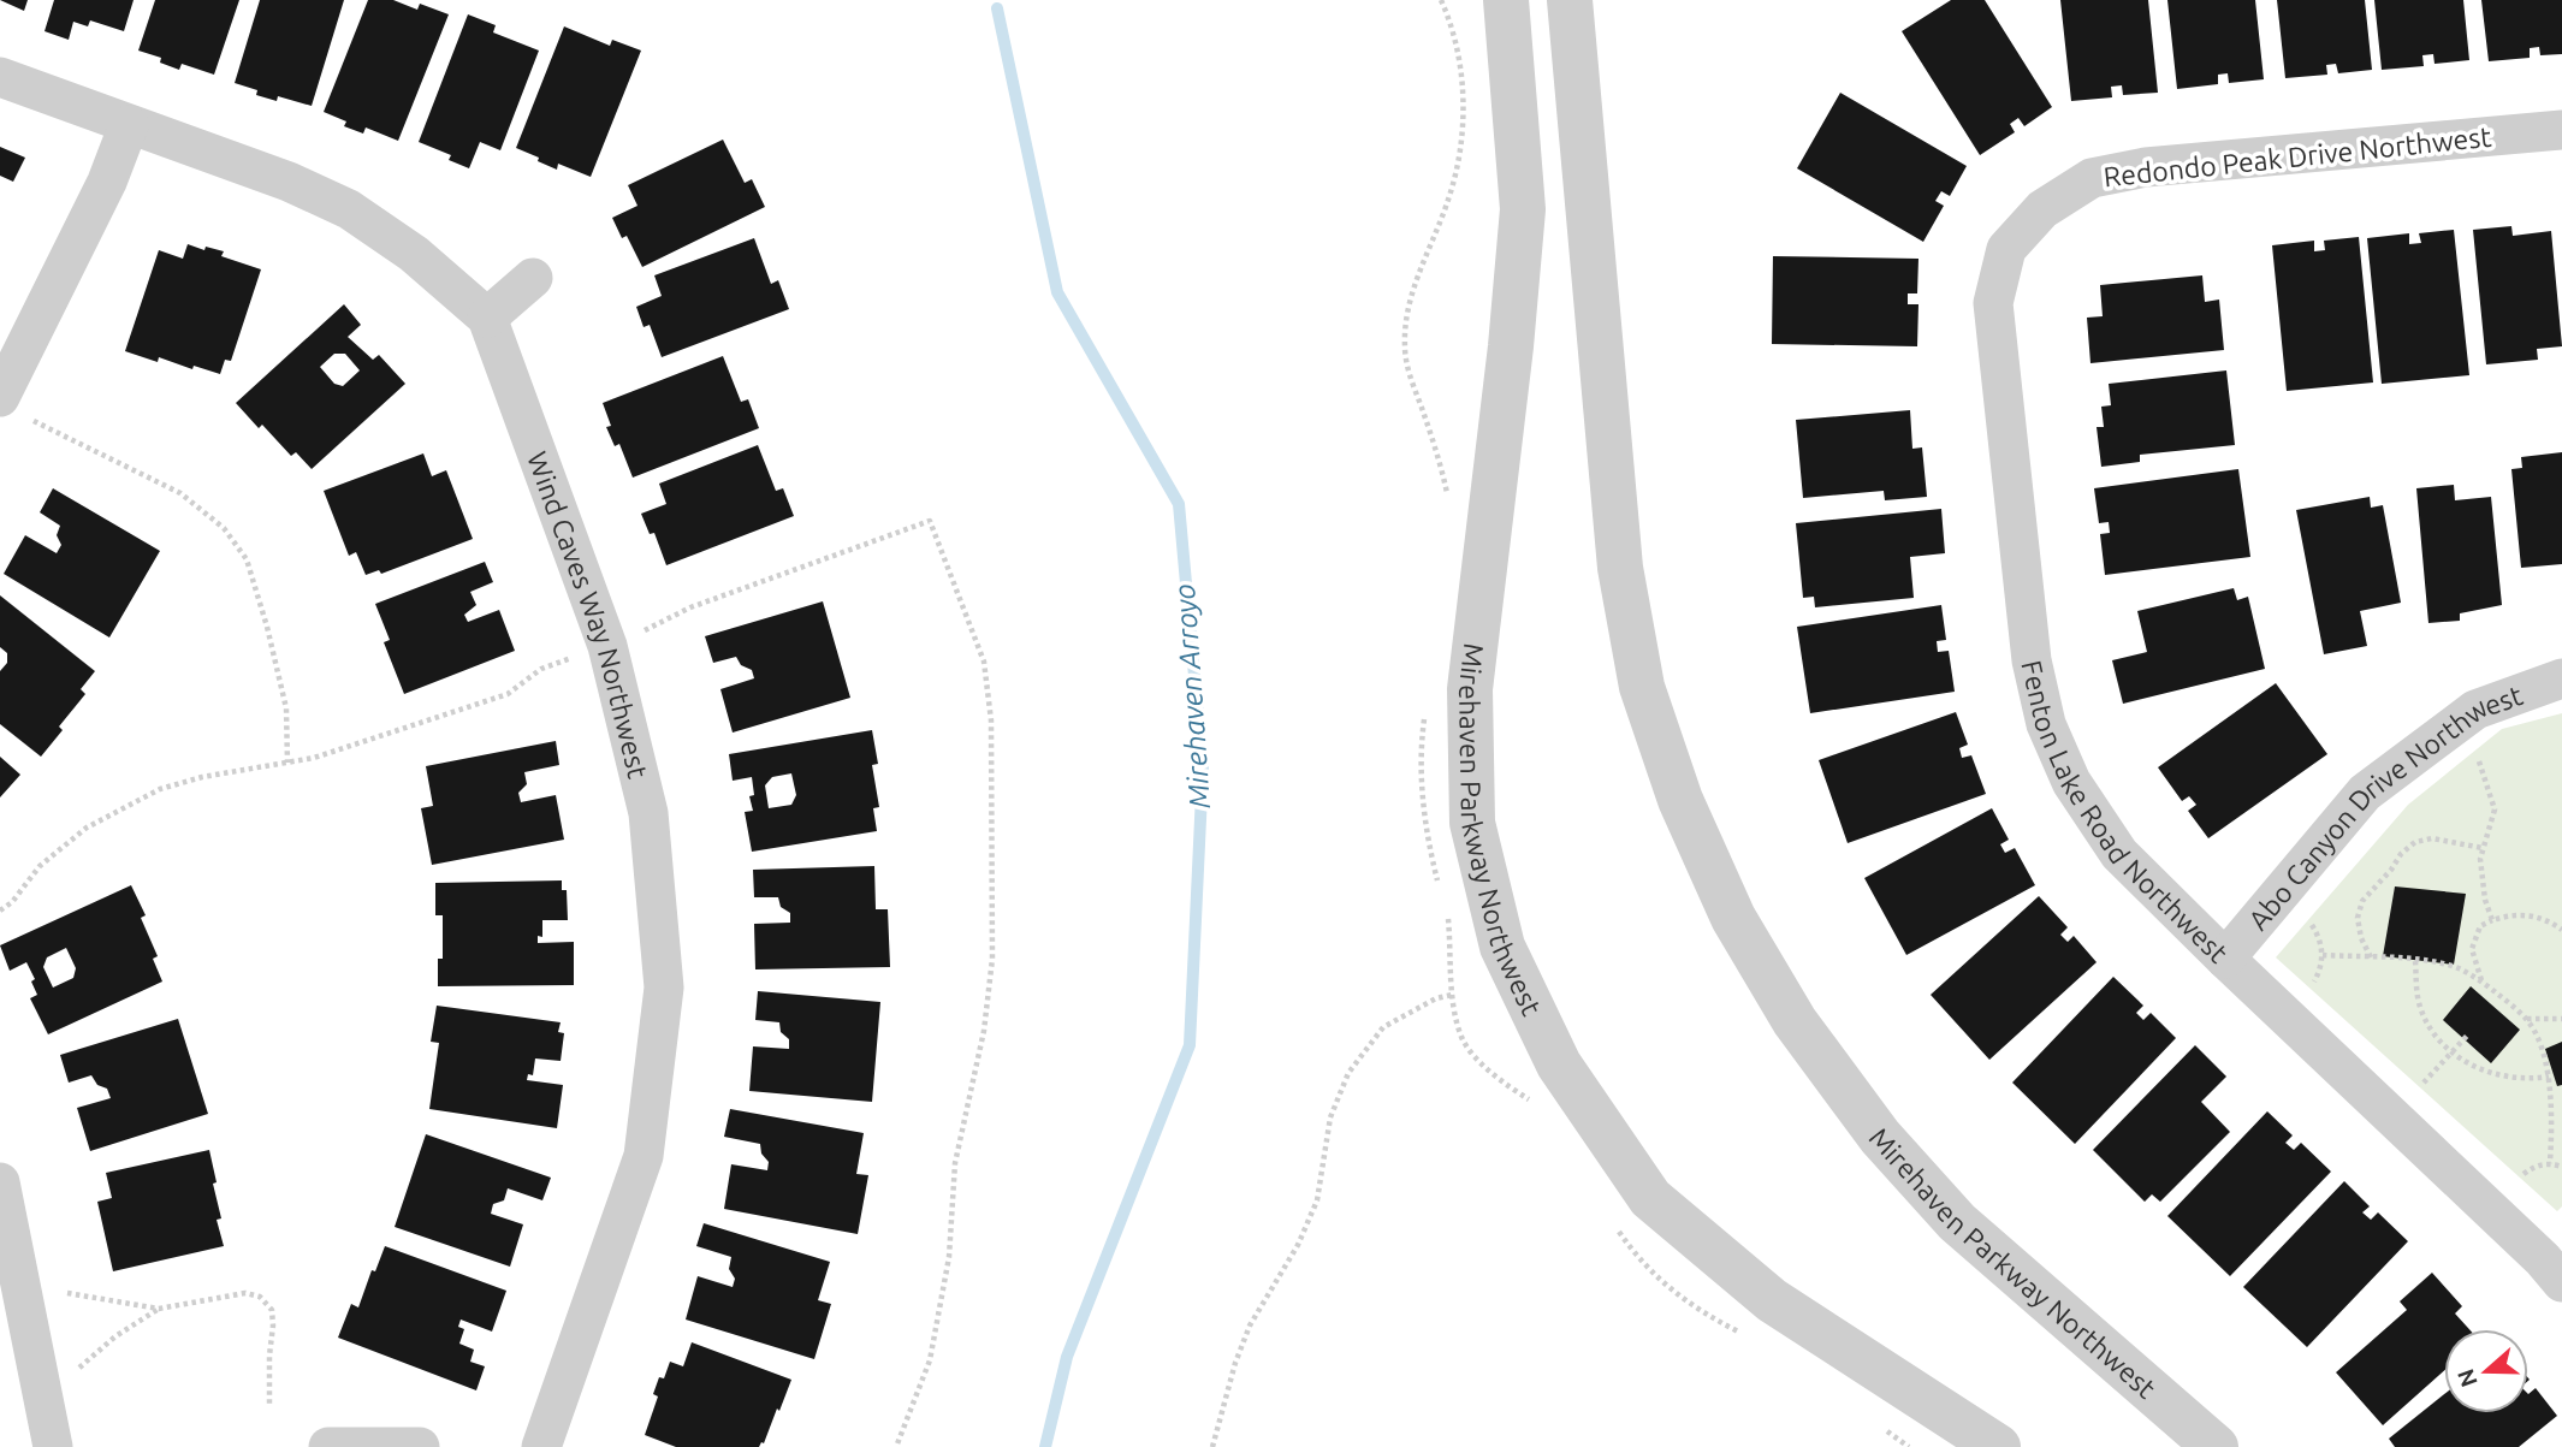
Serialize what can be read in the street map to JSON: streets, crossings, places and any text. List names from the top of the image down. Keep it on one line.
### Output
{"streets":{"street":["Redondo Peak Drive Northwest","Wind Caves Way Northwest","Fenton Lake Road Northwest","Abo Canyon Drive Northwest","Mirehaven Parkway Northwest"]},"crossings":[["Redondo Peak Drive Northwest","Fenton Lake Road Northwest"],["Fenton Lake Road Northwest","Abo Canyon Drive Northwest"]],"water":["Mirehaven Arroyo"],"north":"left"}
